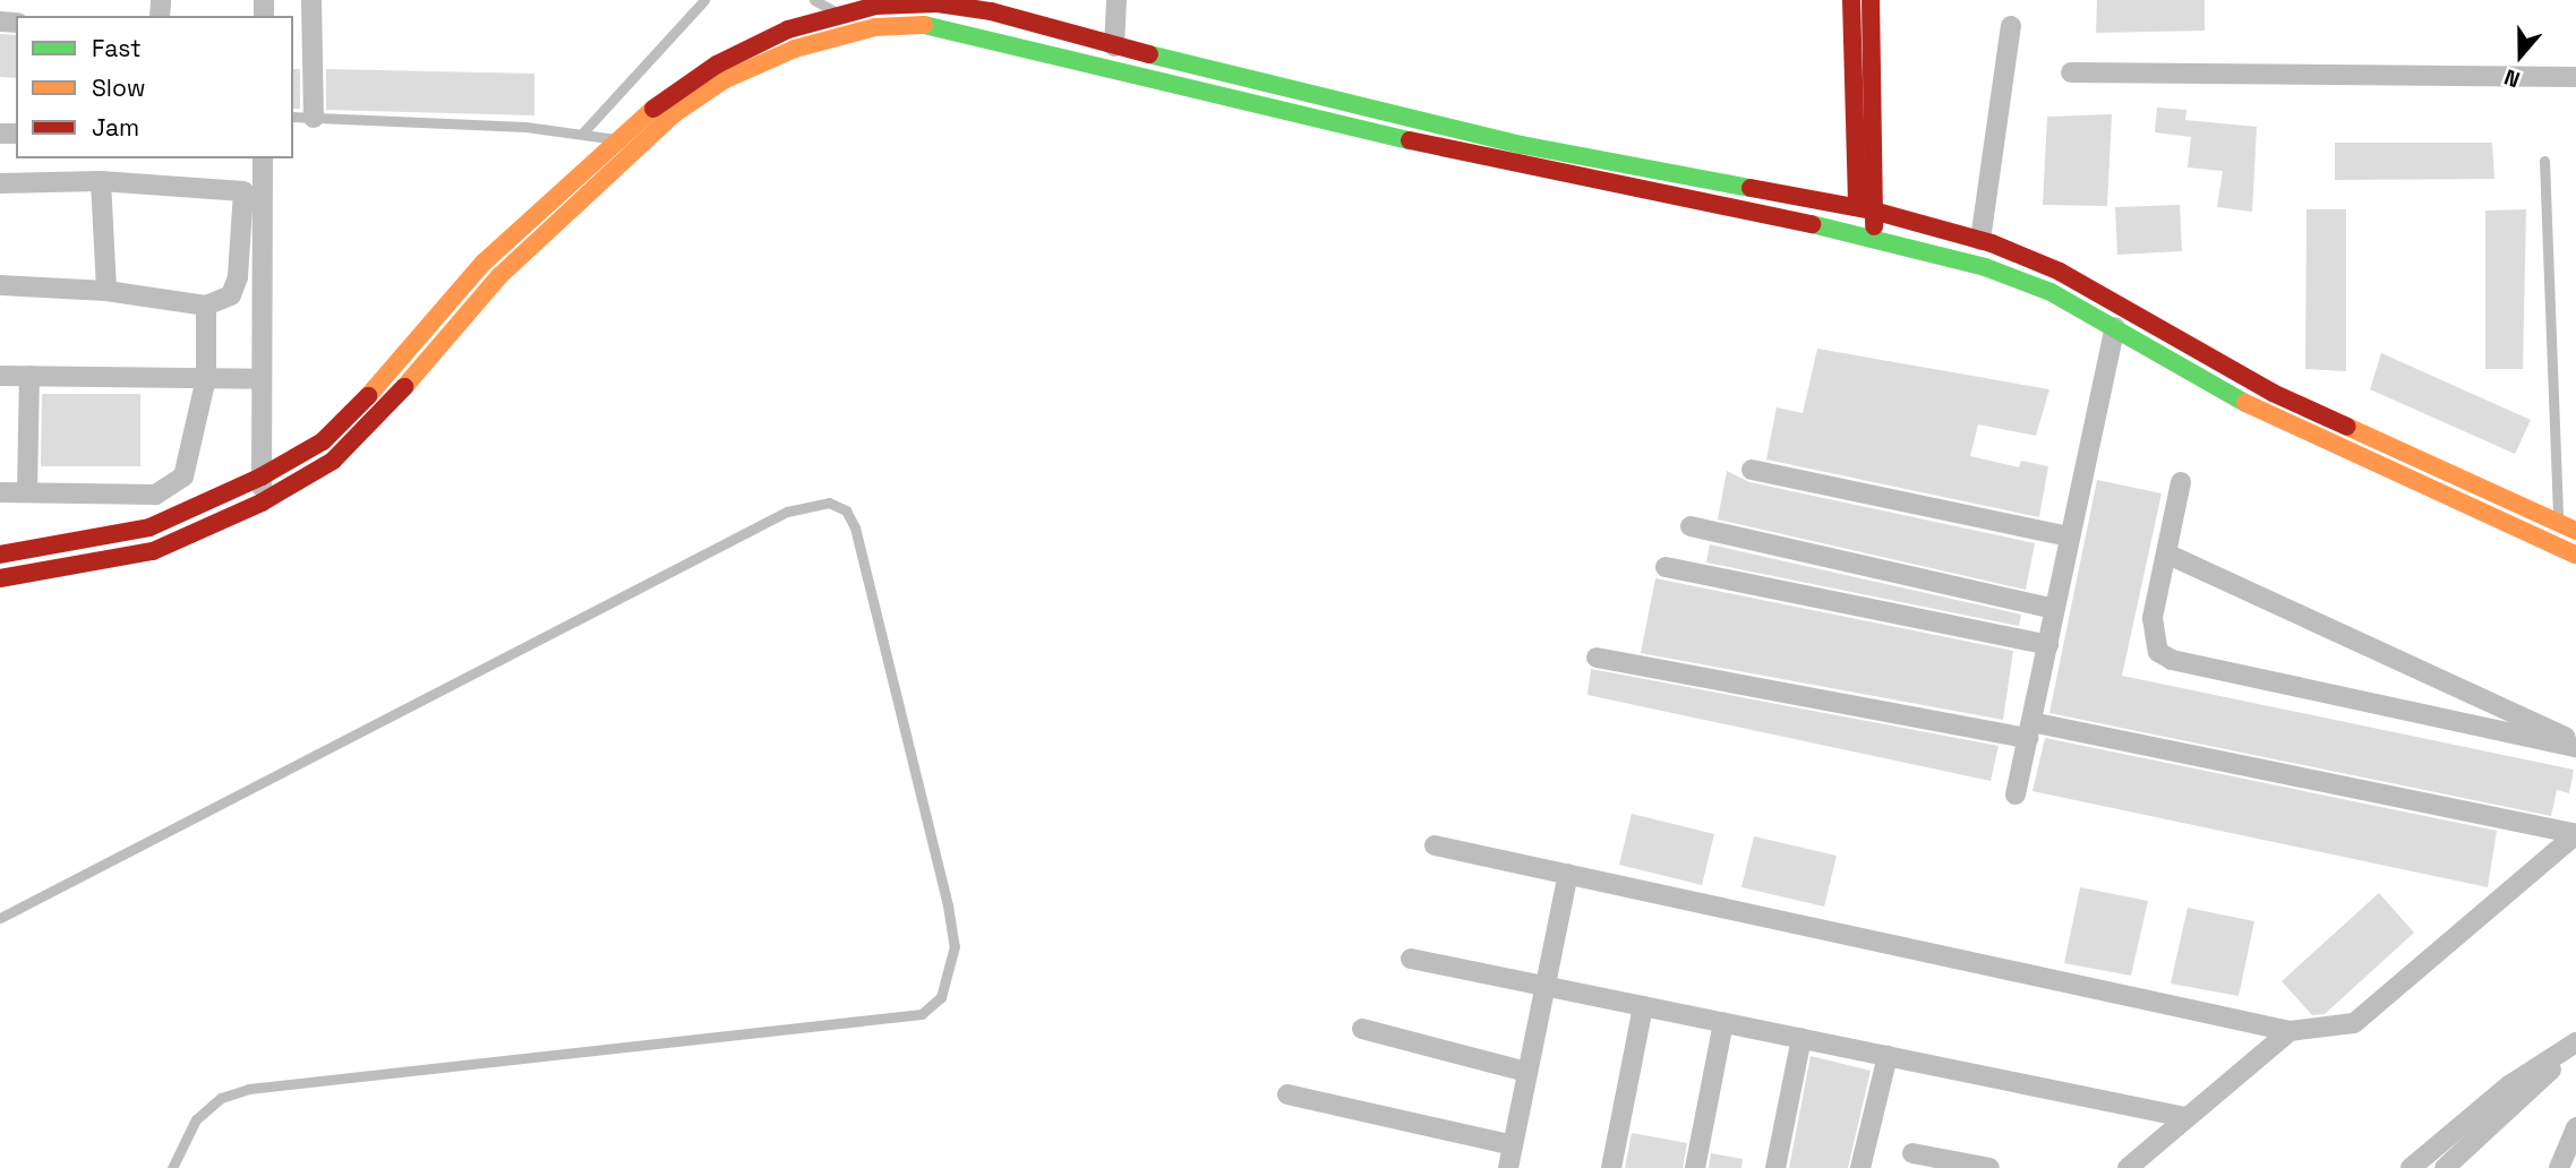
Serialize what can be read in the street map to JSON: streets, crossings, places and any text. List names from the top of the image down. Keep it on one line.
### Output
{"legend":["Fast","Slow","Jam"],"north":"bottom"}
